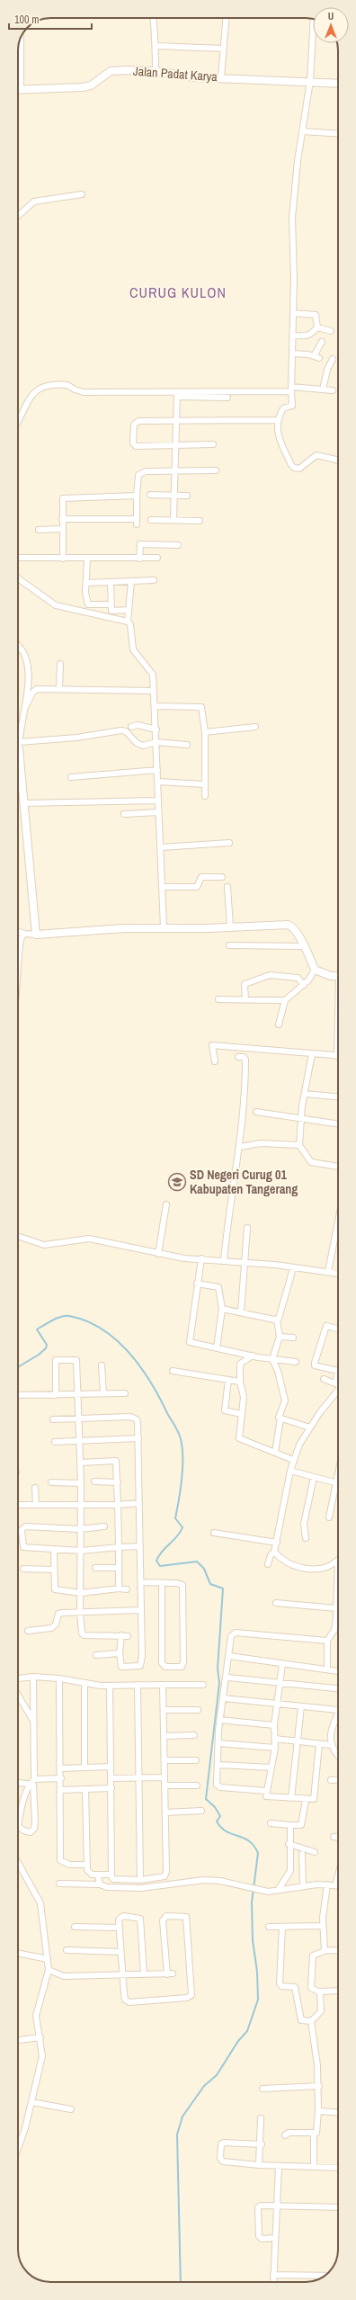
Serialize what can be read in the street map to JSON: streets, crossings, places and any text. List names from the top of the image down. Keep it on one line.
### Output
{"streets":{"street":["Jalan Padat Karya"]},"districts":["CURUG KULON"],"places":{"school or university":["SD Negeri Curug 01 Kabupaten Tangerang"]},"scale_bar":"100 m","north":"top"}
